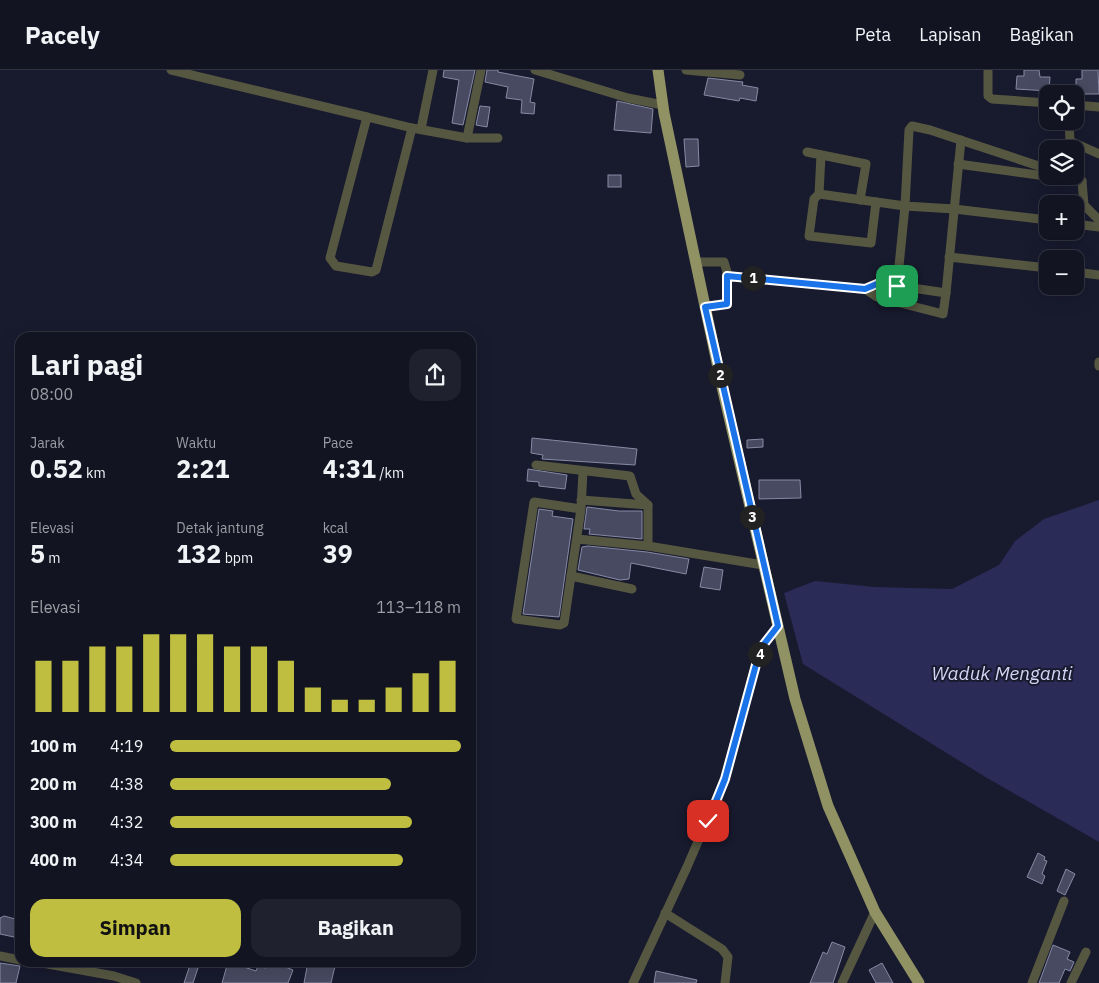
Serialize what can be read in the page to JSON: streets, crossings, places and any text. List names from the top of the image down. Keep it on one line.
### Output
{"water":["Waduk Menganti"],"page":{"header":"Pacely","nav":["Peta","Lapisan","Bagikan"],"map_buttons":["+","−"],"pins":["1","2","3","4"],"heading":["Lari pagi","08:00"],"stats":[["Jarak","0.52 km"],["Waktu","2:21"],["Pace","4:31 /km"],["Elevasi","5 m"],["Detak jantung","132 bpm"],["kcal","39"]],"chart":["Elevasi","113–118 m"],"list":[{"name":"100 m","note":"4:19"},{"name":"200 m","note":"4:38"},{"name":"300 m","note":"4:32"},{"name":"400 m","note":"4:34"}],"buttons":["Simpan","Bagikan"]}}
